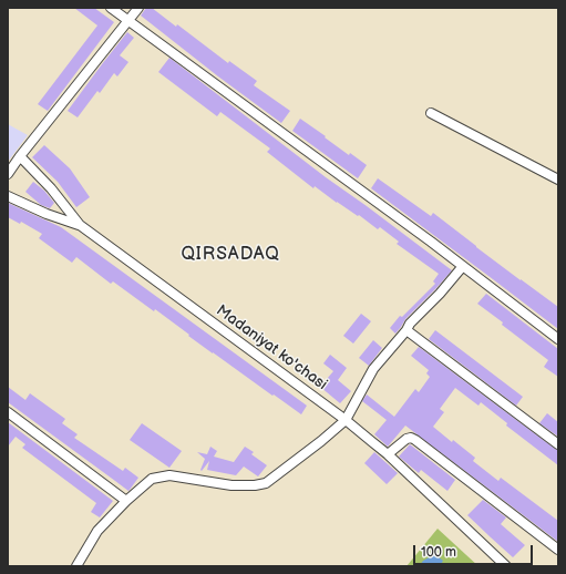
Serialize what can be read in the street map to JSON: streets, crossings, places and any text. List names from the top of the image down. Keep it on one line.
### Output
{"streets":{"street":["Madaniyat ko'chasi"]},"districts":["QIRSADAQ"],"scale_bar":"100 m"}
